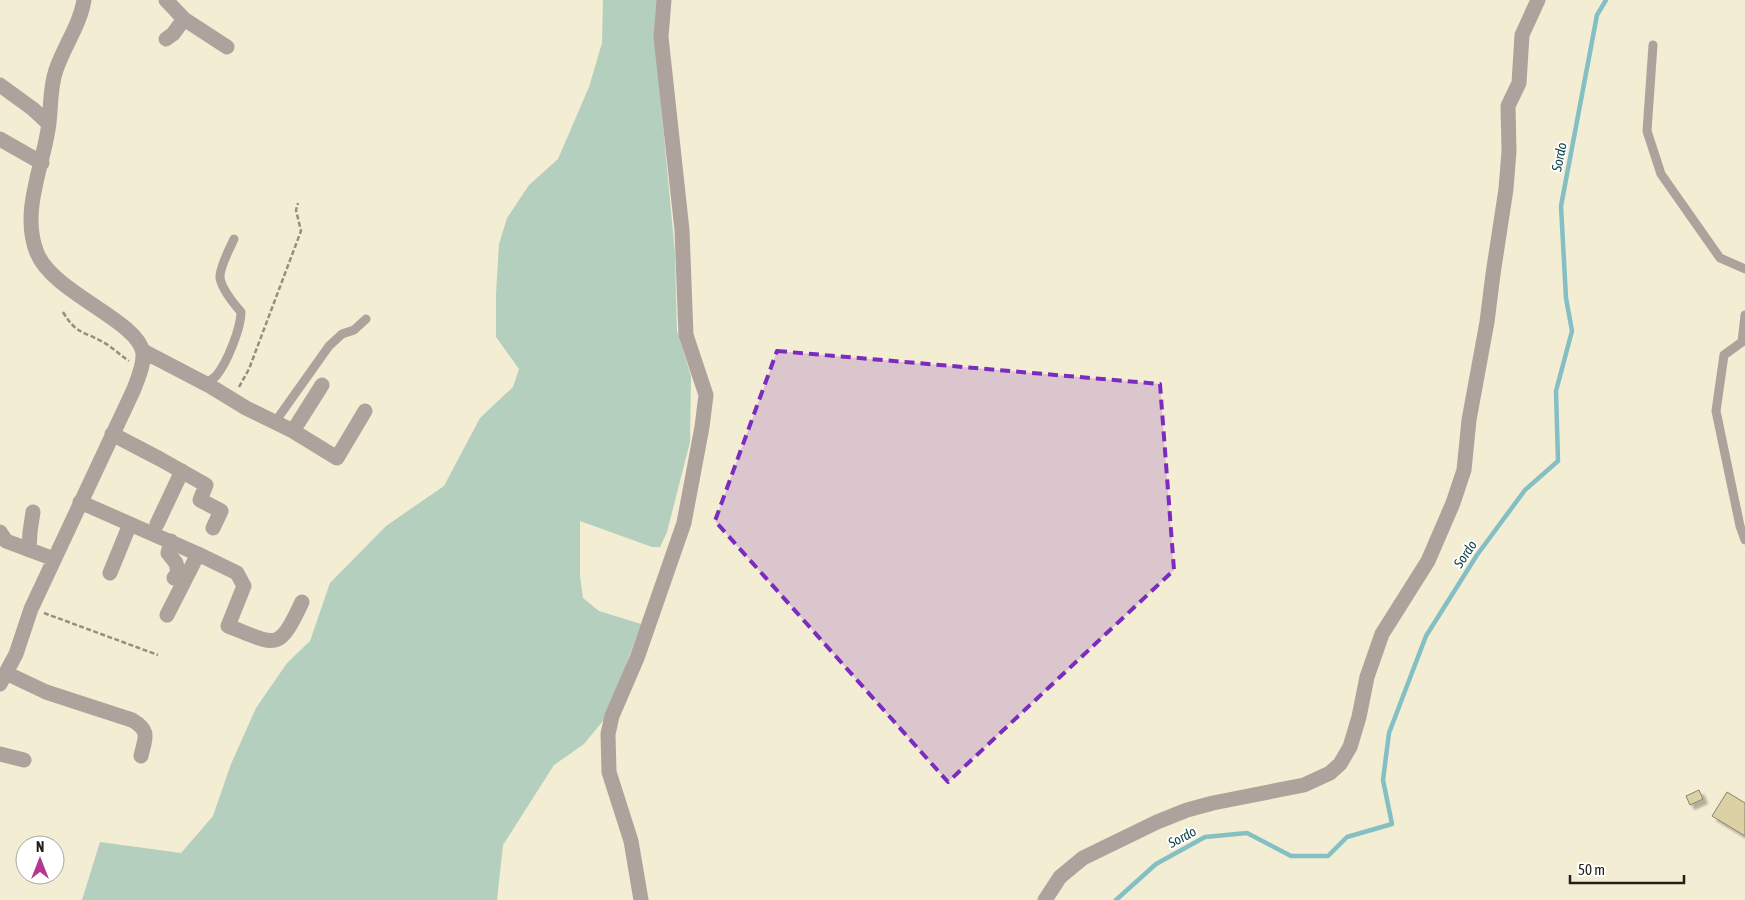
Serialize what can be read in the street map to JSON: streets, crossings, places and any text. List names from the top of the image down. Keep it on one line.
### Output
{"water":["Sordo"],"scale_bar":"50 m","north":"top"}
